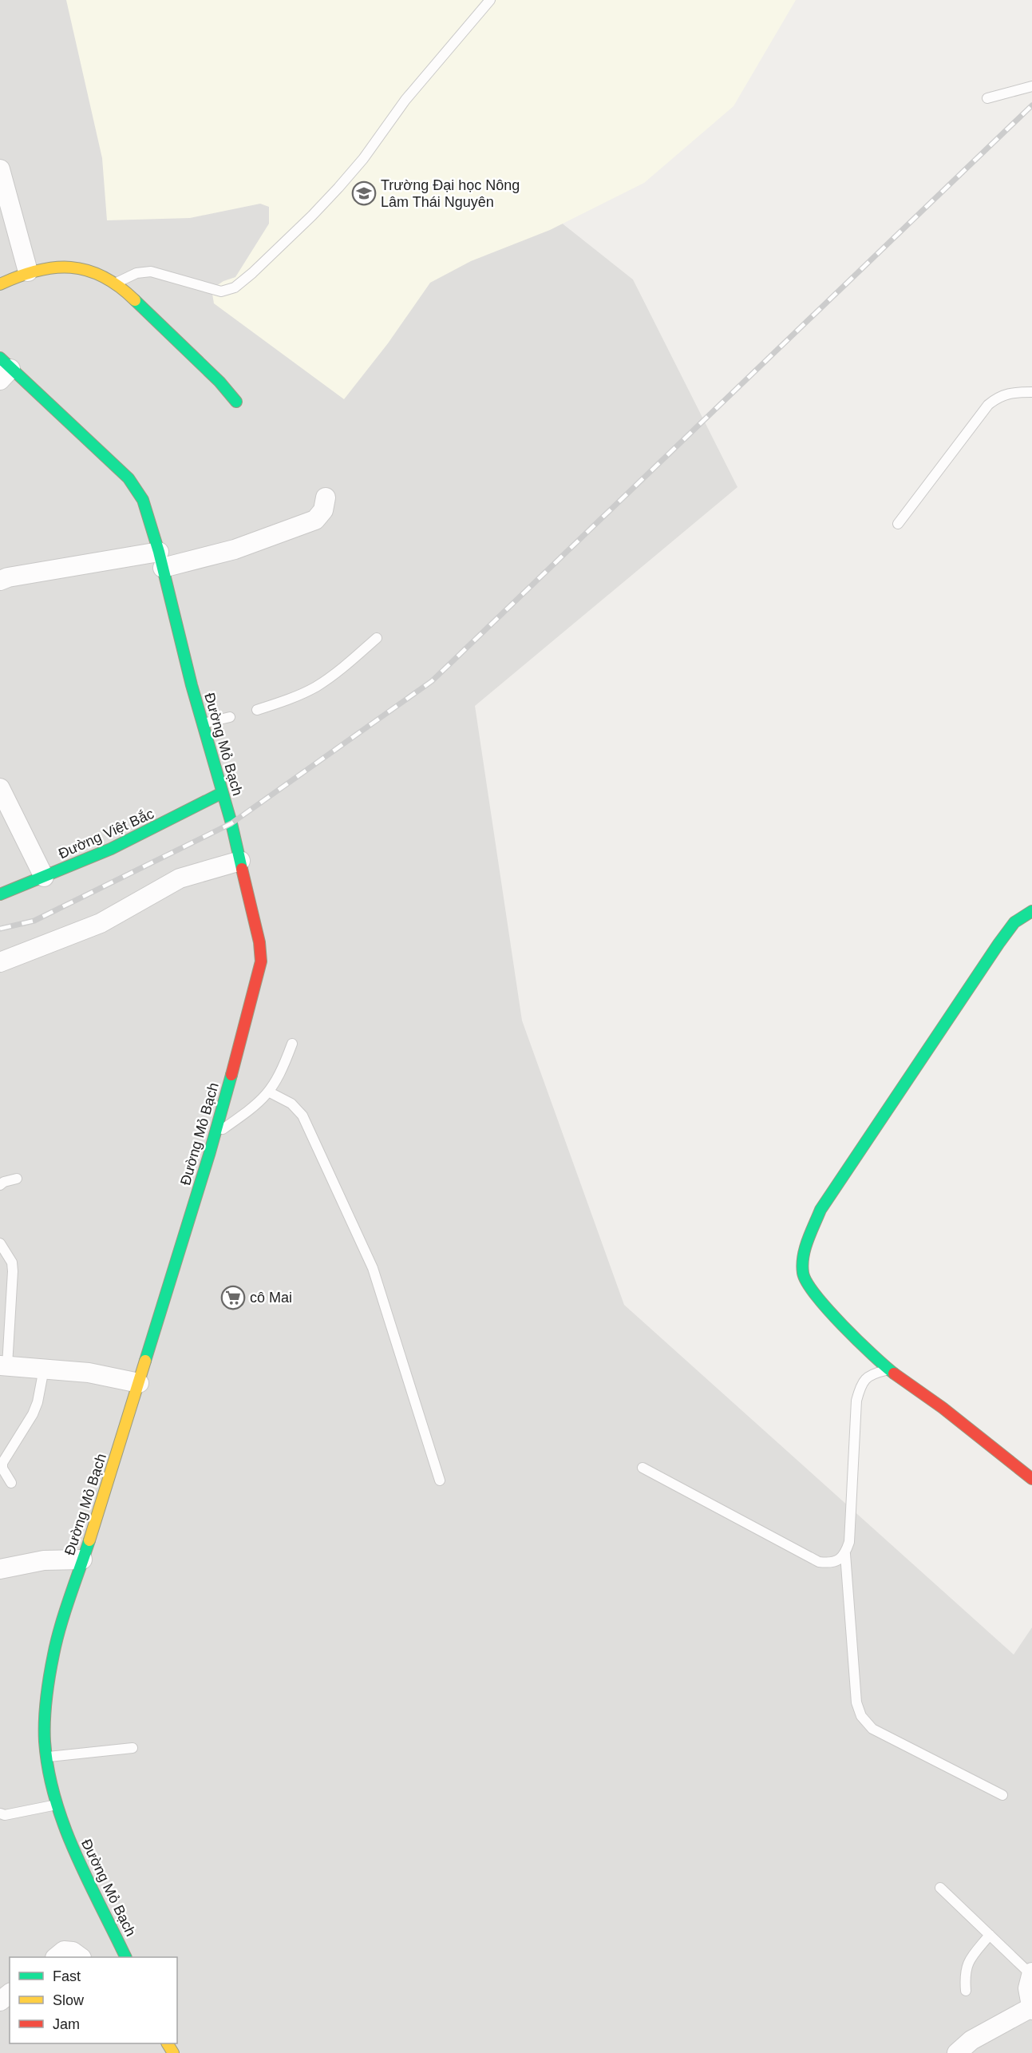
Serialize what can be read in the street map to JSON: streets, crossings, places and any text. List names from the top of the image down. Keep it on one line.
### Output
{"streets":{"street":["Đường Mỏ Bạch","Đường Việt Bắc"]},"crossings":[["Đường Mỏ Bạch","Đường Việt Bắc"]],"places":{"school or university":["Trường Đại học Nông Lâm Thái Nguyên"],"supermarket":["cô Mai"]},"legend":["Fast","Slow","Jam"]}
